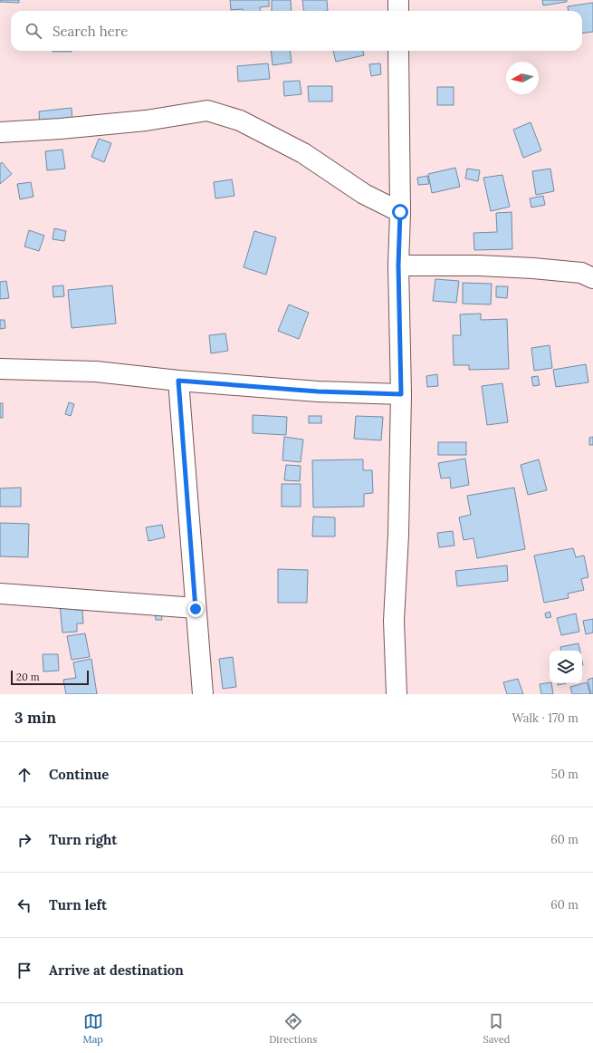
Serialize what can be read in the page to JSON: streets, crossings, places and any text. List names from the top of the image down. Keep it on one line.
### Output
{"scale_bar":"20 m","north":"left","page":{"search":"Search here","scale":"20 m","heading":["3 min","Walk · 170 m"],"list":[["Continue","50 m"],["Turn right","60 m"],["Turn left","60 m"],"Arrive at destination"],"nav":["Map","Directions","Saved"]}}
